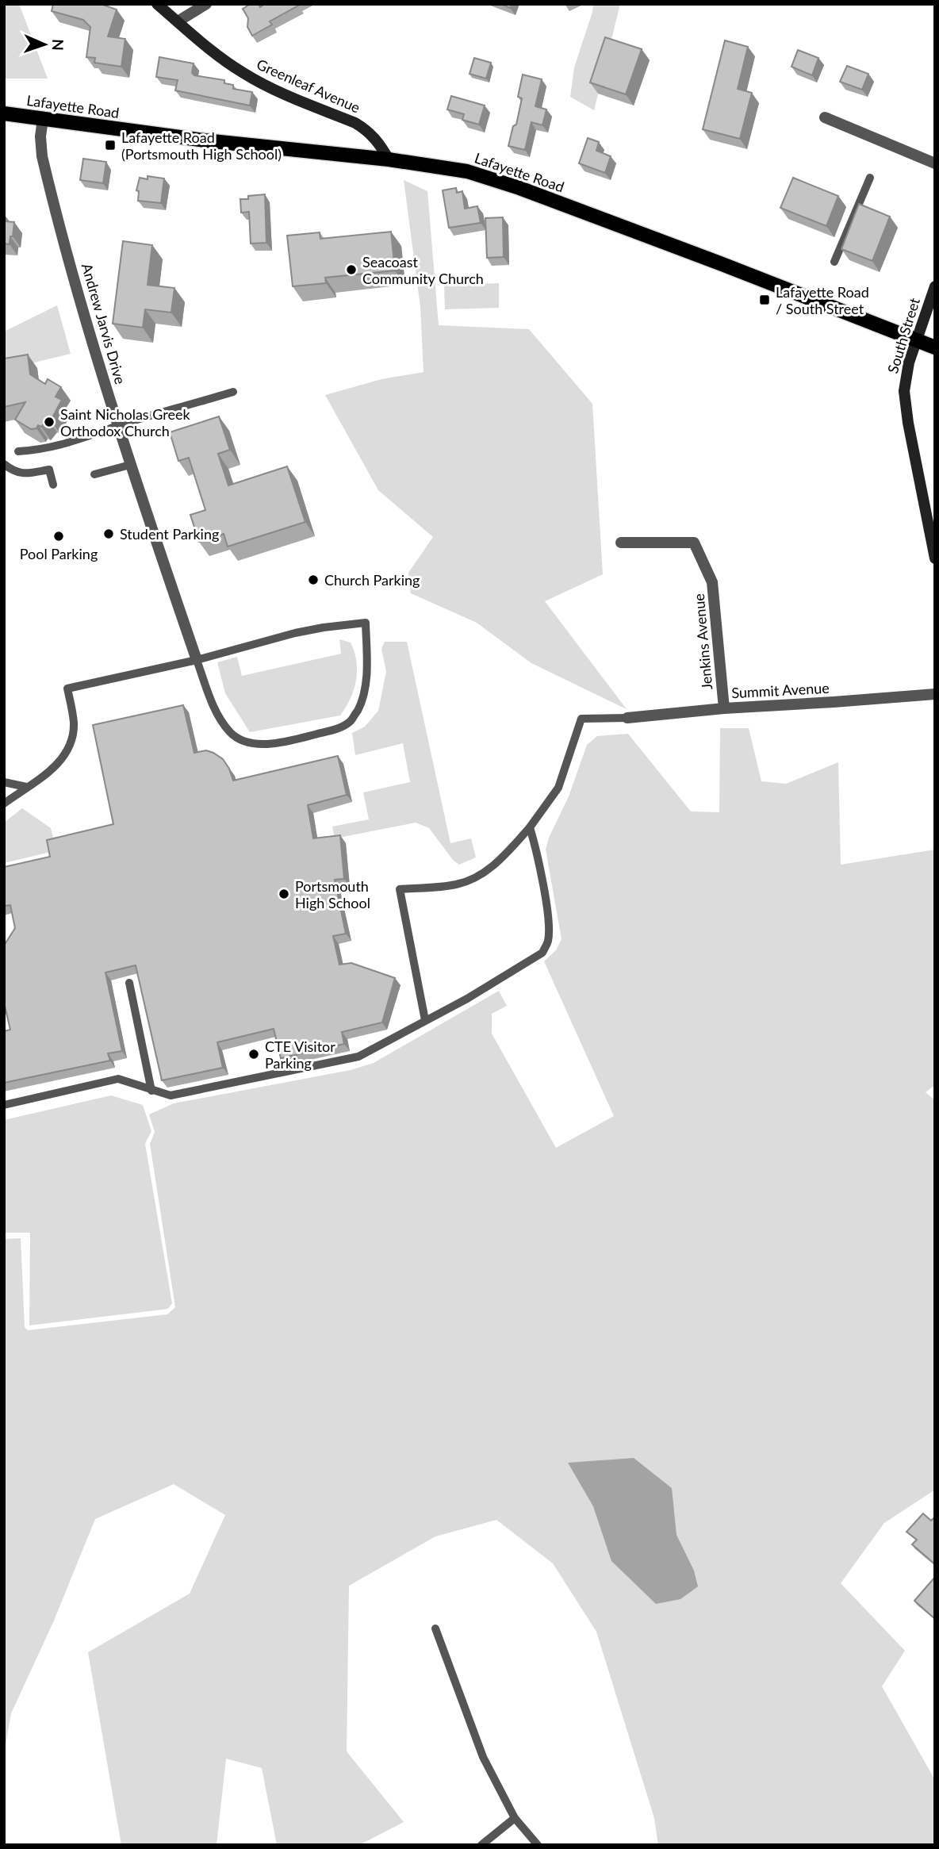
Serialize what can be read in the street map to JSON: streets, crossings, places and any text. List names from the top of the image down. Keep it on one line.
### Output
{"streets":{"main road":["Lafayette Road"],"street":["Greenleaf Avenue","Andrew Jarvis Drive","South Street","Jenkins Avenue","Summit Avenue"]},"crossings":[["Greenleaf Avenue","Lafayette Road"],["Lafayette Road","Andrew Jarvis Drive"],["Lafayette Road","South Street"],["Jenkins Avenue","Summit Avenue"]],"places":{"transit":["Lafayette Road (Portsmouth High School)","Lafayette Road / South Street"],"other":["Seacoast Community Church","Saint Nicholas Greek Orthodox Church","Student Parking","Pool Parking","Church Parking","Portsmouth High School","CTE Visitor Parking"]},"north":"right"}
